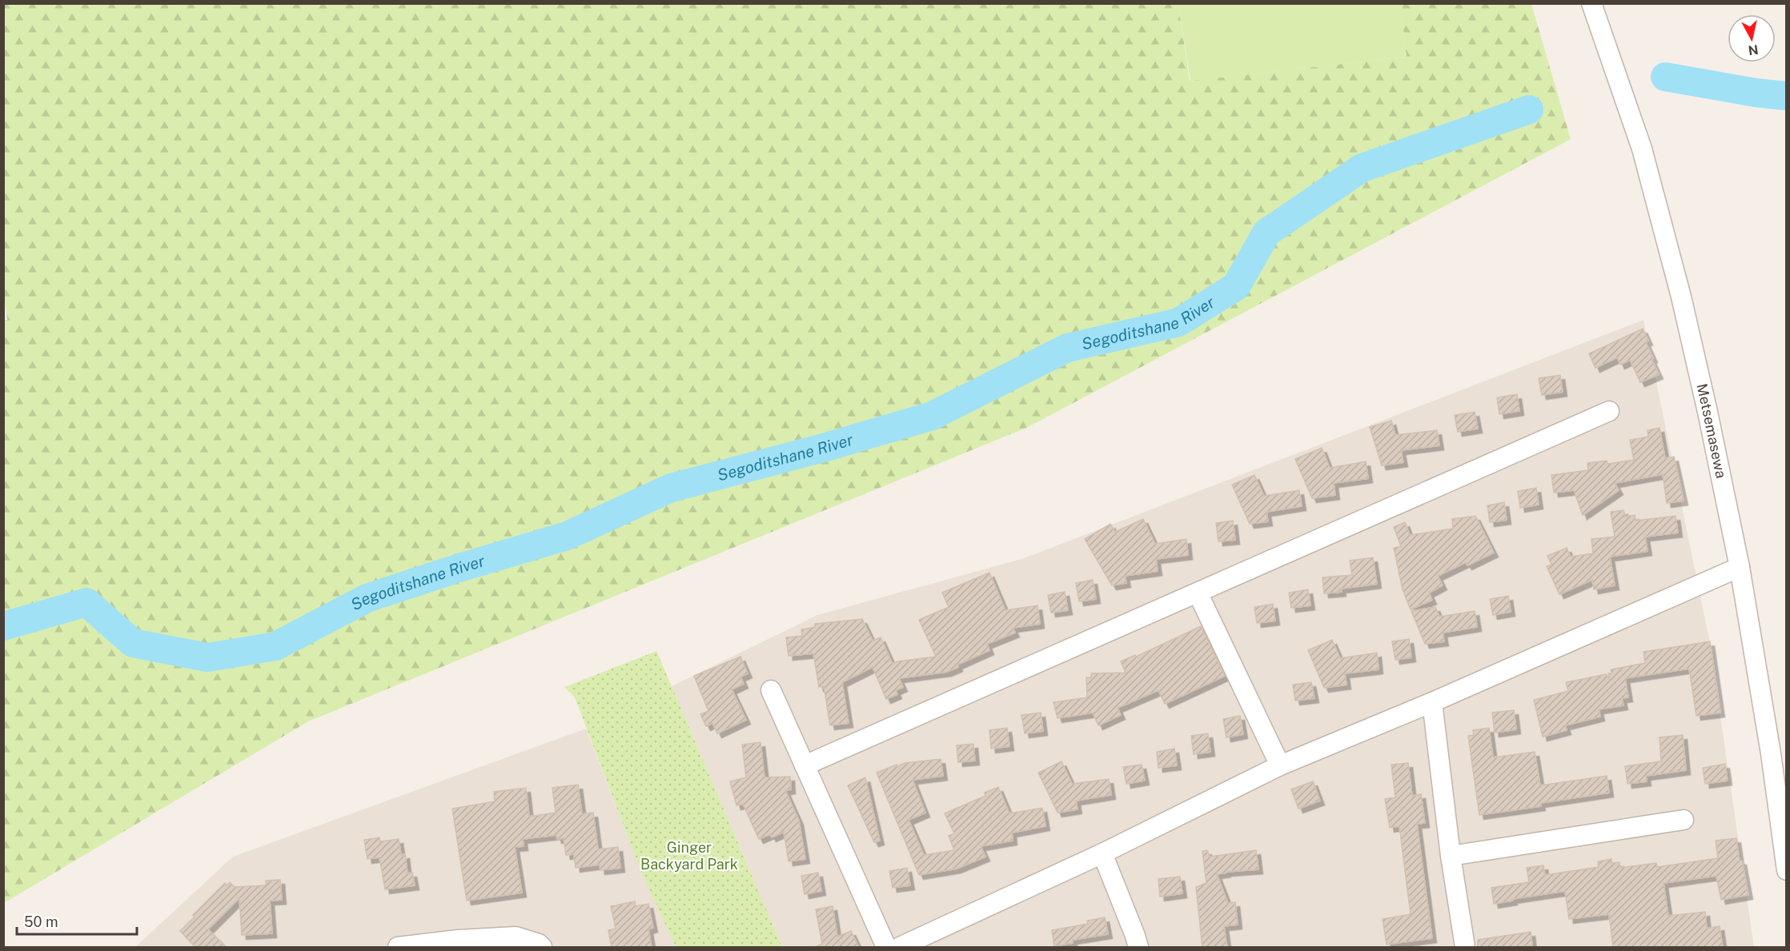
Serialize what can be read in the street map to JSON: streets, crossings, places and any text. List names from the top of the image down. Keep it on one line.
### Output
{"streets":{"street":["Metsemasewa"]},"water":["Segoditshane River"],"parks":["Ginger Backyard Park"],"scale_bar":"50 m","north":"bottom"}
